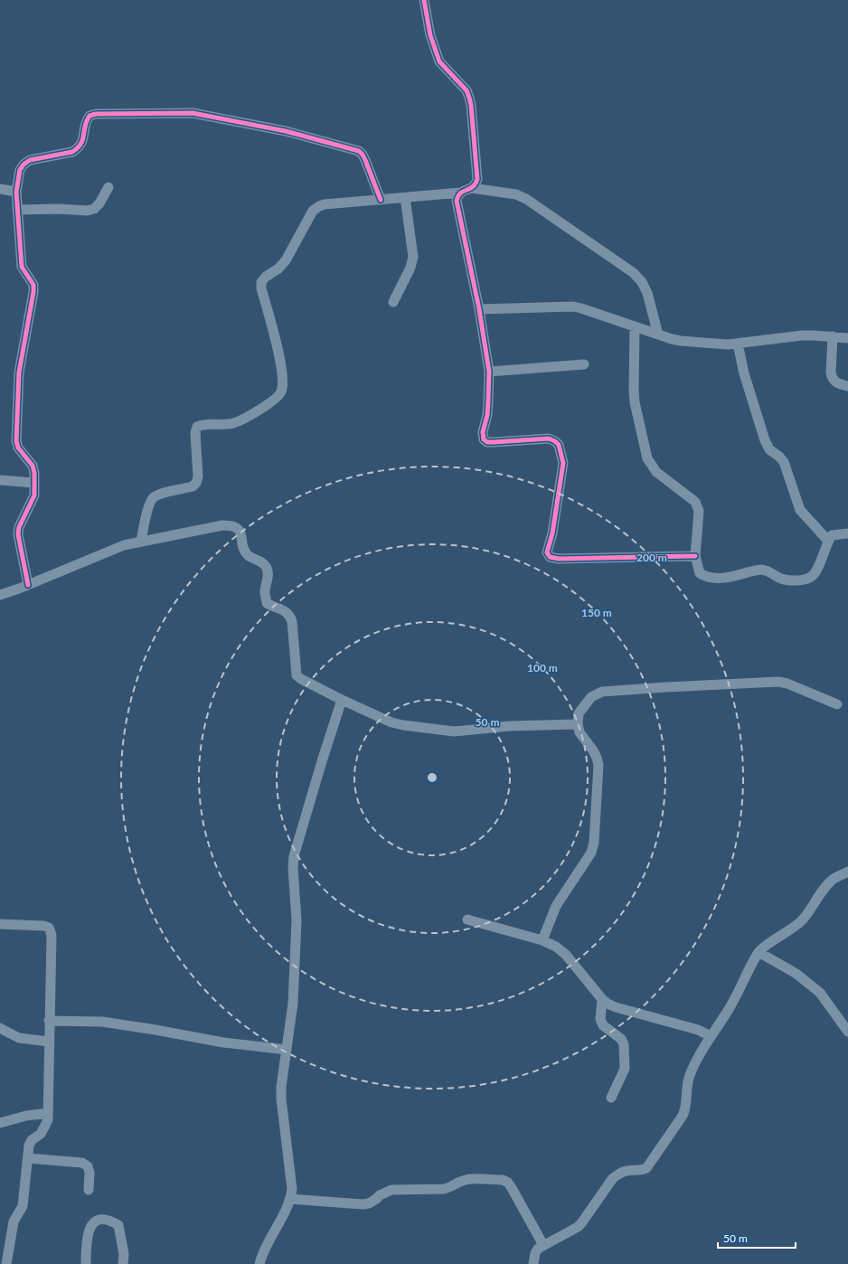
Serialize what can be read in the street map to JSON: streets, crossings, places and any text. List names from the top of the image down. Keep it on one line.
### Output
{"scale_bar":"50 m","rings":["200 m","150 m","100 m","50 m"]}
